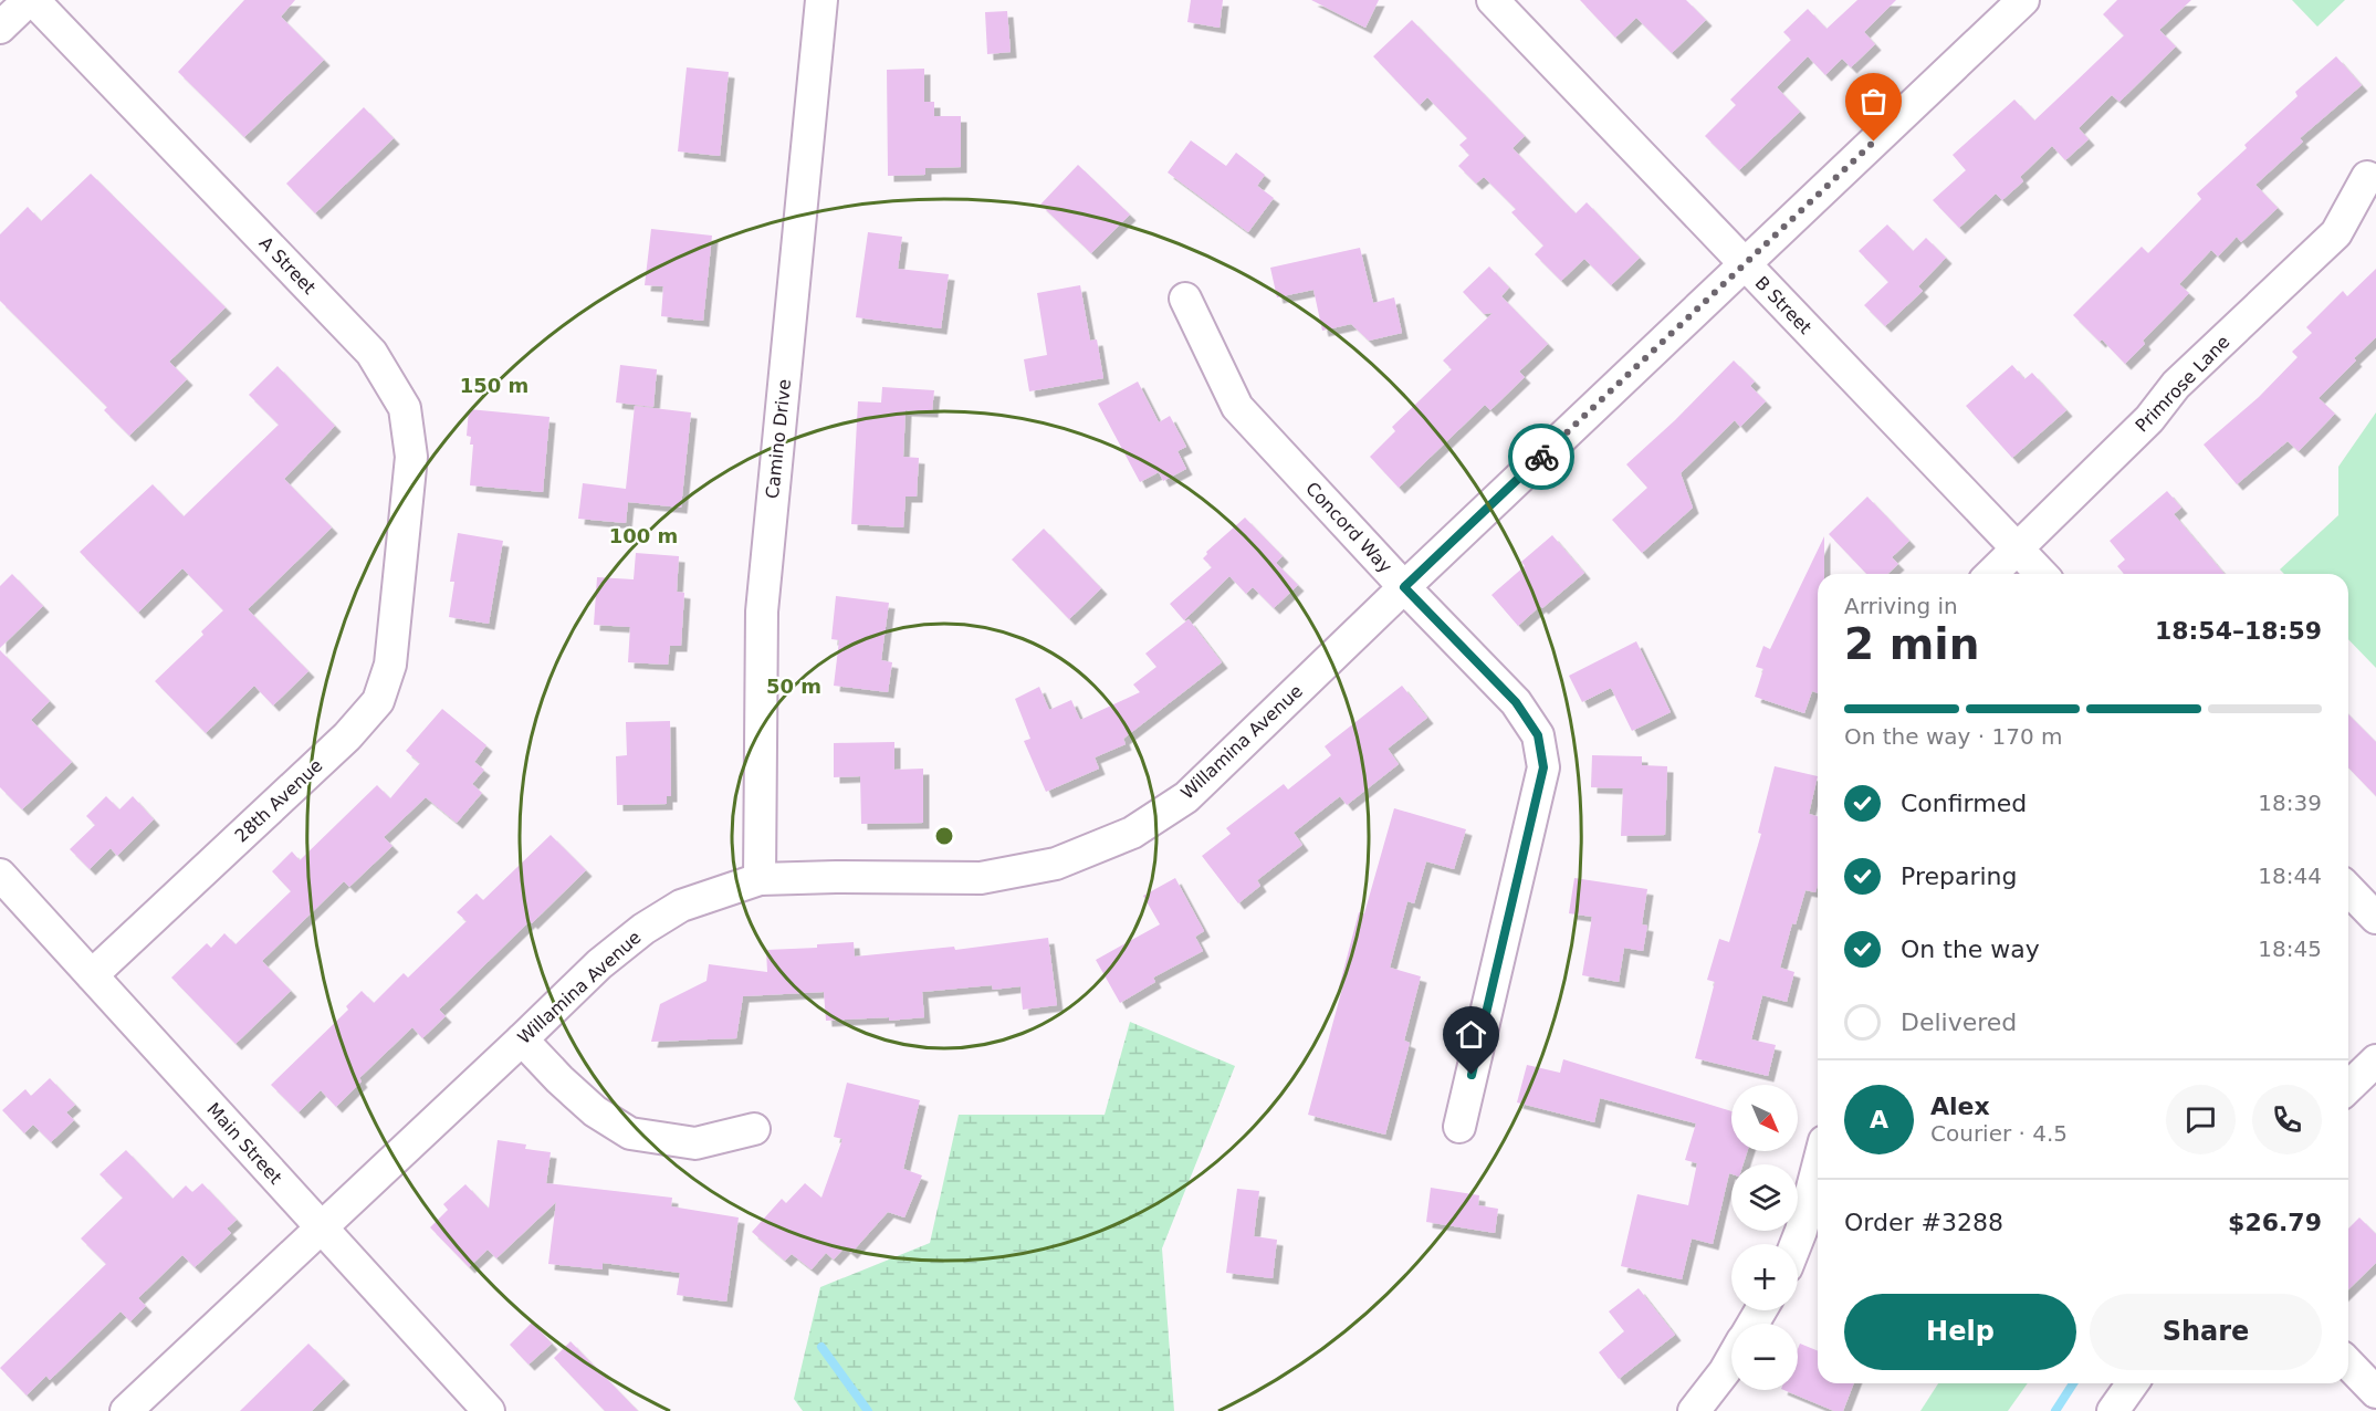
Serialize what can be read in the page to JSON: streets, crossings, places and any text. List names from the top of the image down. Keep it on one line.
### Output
{"streets":{"street":["A Street","B Street","Primrose Lane","Camino Drive","Concord Way","Willamina Avenue","28th Avenue","Main Street"]},"crossings":[["A Street","28th Avenue"],["B Street","Primrose Lane"],["B Street","Willamina Avenue"],["Camino Drive","Willamina Avenue"],["Concord Way","Willamina Avenue"],["Willamina Avenue","Main Street"],["28th Avenue","Main Street"]],"north":"bottom right","page":{"heading":["2 min","Arriving in","18:54–18:59"],"panel":["Alex","Courier · 4.5","Order #3288","$26.79"],"bar":"On the way · 170 m","list":[["Confirmed","18:39"],["Preparing","18:44"],["On the way","18:45"],"Delivered"],"map_buttons":["+","−"],"round":"A","buttons":["Help","Share"]},"rings":["150 m","100 m","50 m"]}
